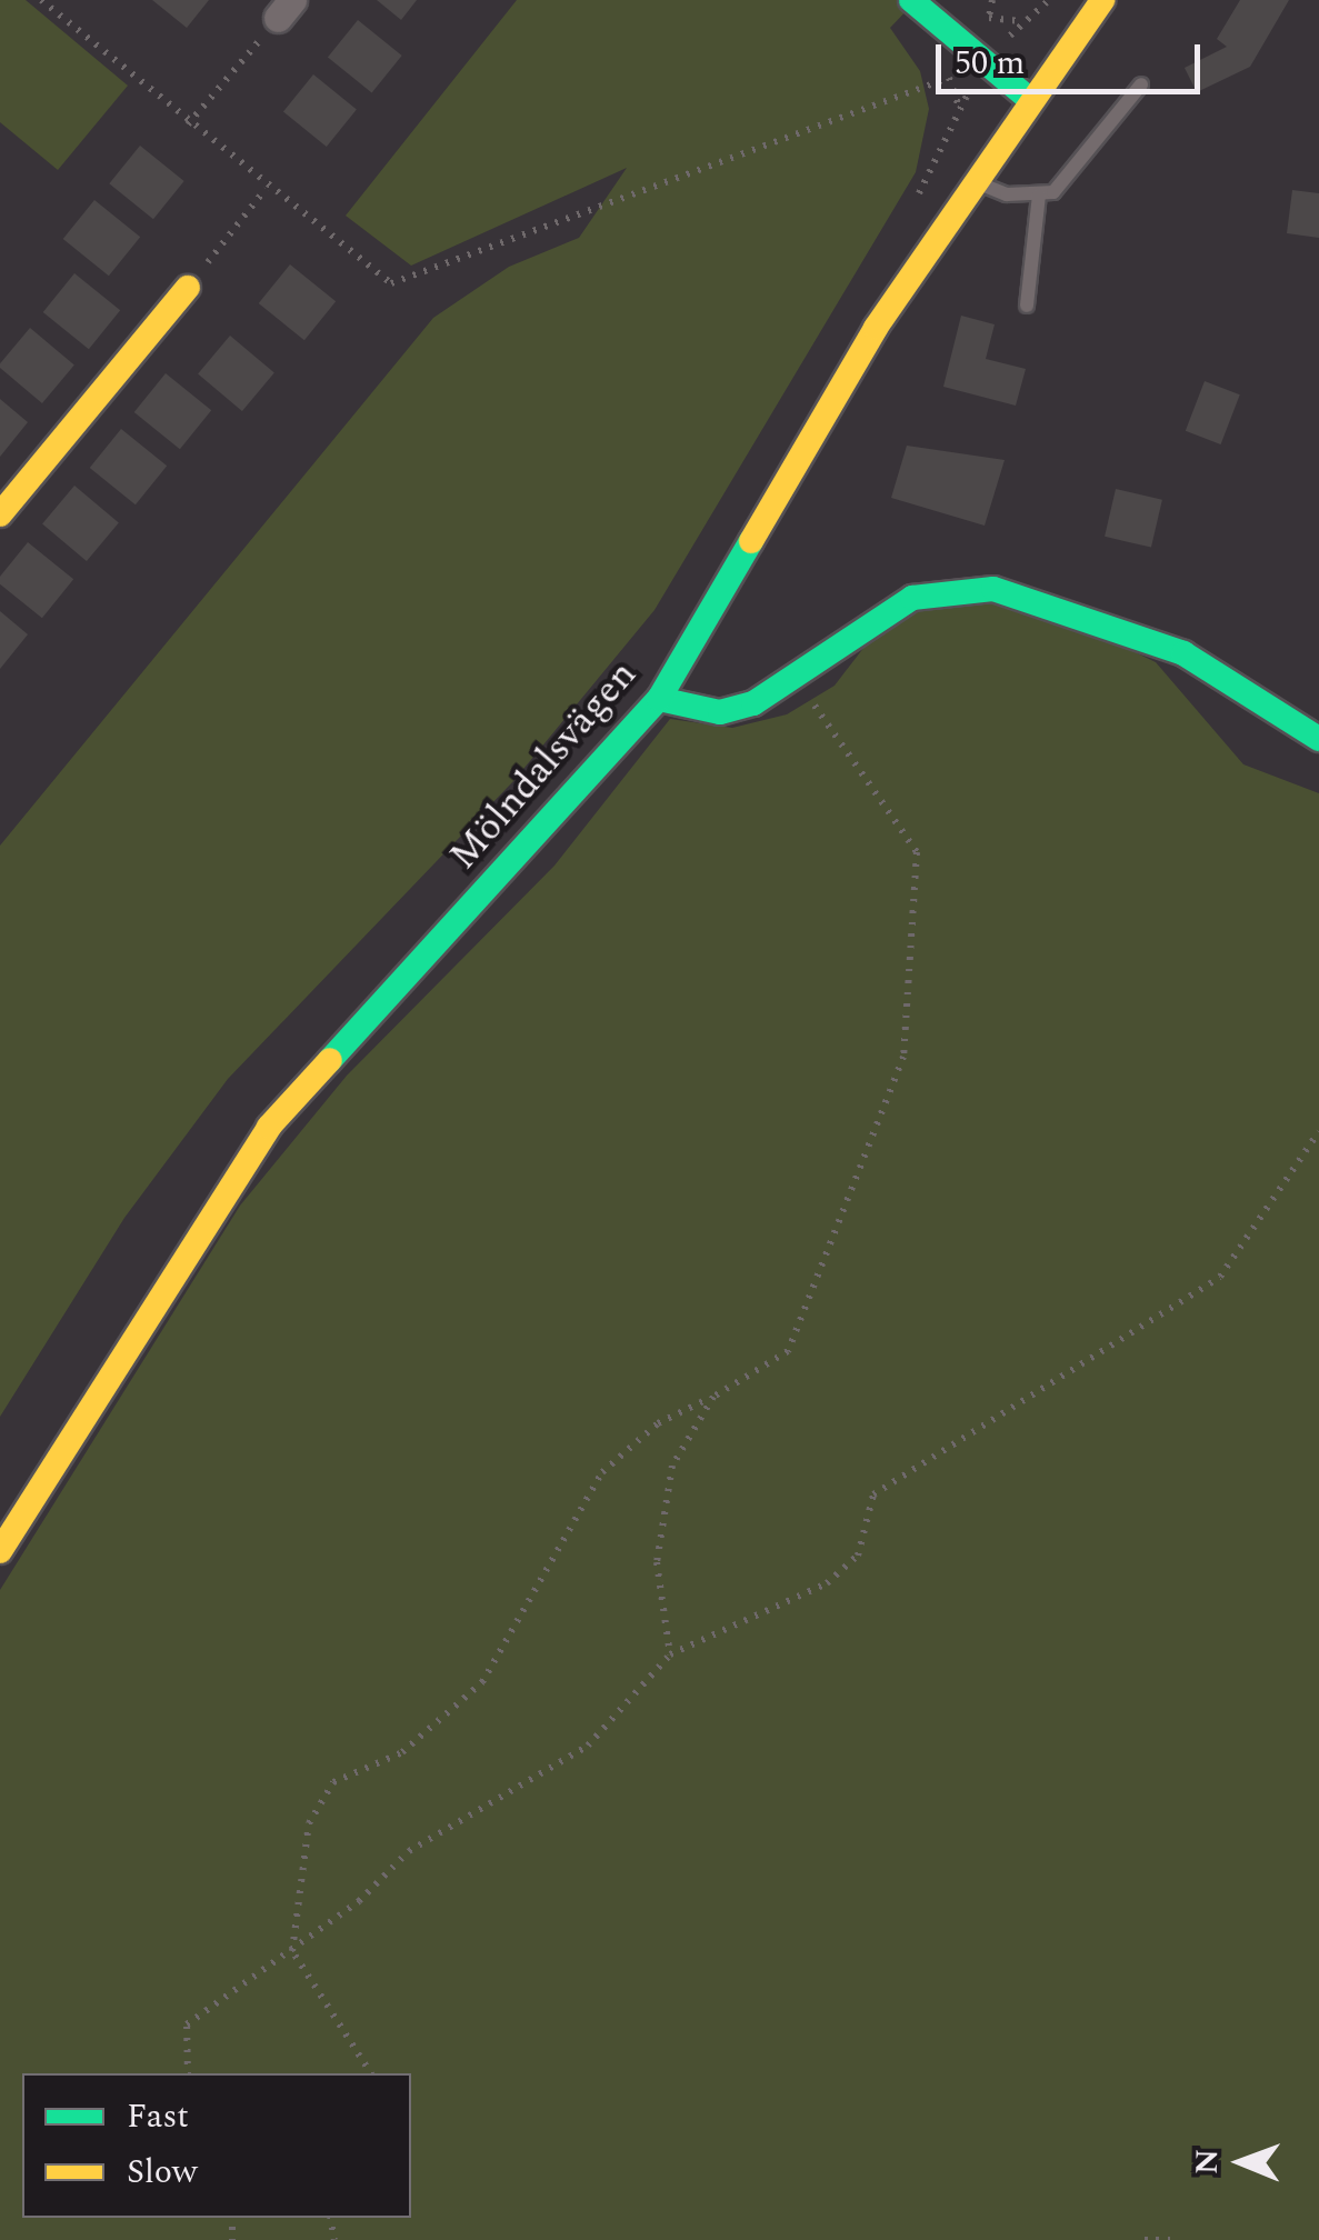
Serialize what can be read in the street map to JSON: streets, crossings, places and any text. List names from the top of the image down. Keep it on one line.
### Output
{"streets":{"street":["Mölndalsvägen"]},"legend":["Fast","Slow"],"scale_bar":"50 m","north":"left"}
